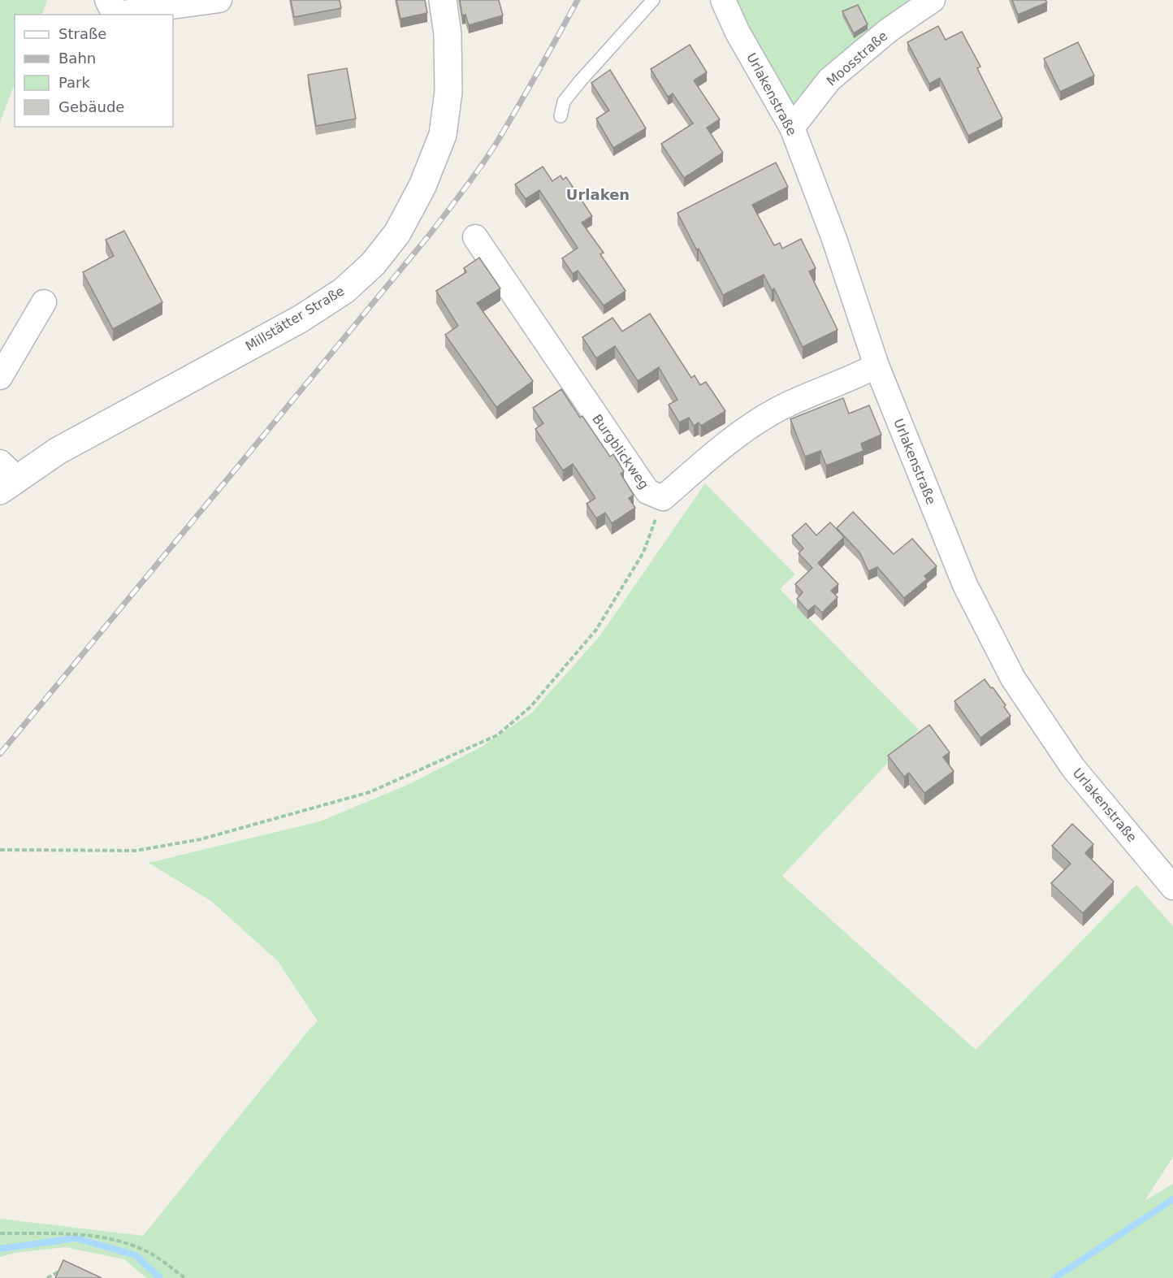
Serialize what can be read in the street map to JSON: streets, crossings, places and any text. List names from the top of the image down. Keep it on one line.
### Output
{"streets":{"street":["Moosstraße","Urlakenstraße","Millstätter Straße","Burgblickweg"]},"crossings":[["Moosstraße","Urlakenstraße"],["Urlakenstraße","Burgblickweg"]],"districts":["Urlaken"],"legend":["Straße","Bahn","Park","Gebäude"]}
